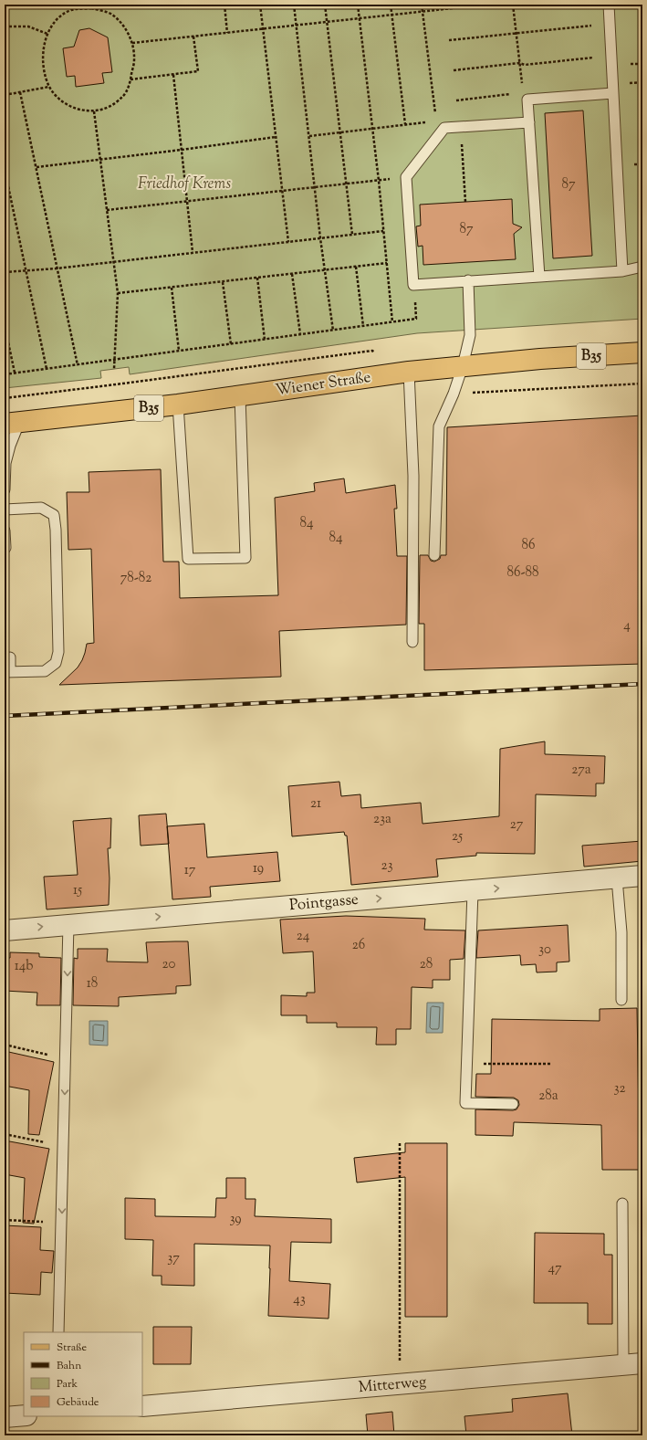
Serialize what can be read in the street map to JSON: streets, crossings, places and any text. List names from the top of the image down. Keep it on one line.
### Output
{"streets":{"main road":["B35","Wiener Straße"],"street":["Pointgasse","Mitterweg"]},"one_way":["Pointgasse"],"parks":["Friedhof Krems"],"house_numbers":["87","87","84","84","86","86-88","78-82","4","27a","21","23a","27","25","23","19","17","15","24","26","30","20","28","14b","18","32","28a","39","37","47","43"],"legend":["Straße","Bahn","Park","Gebäude"]}
